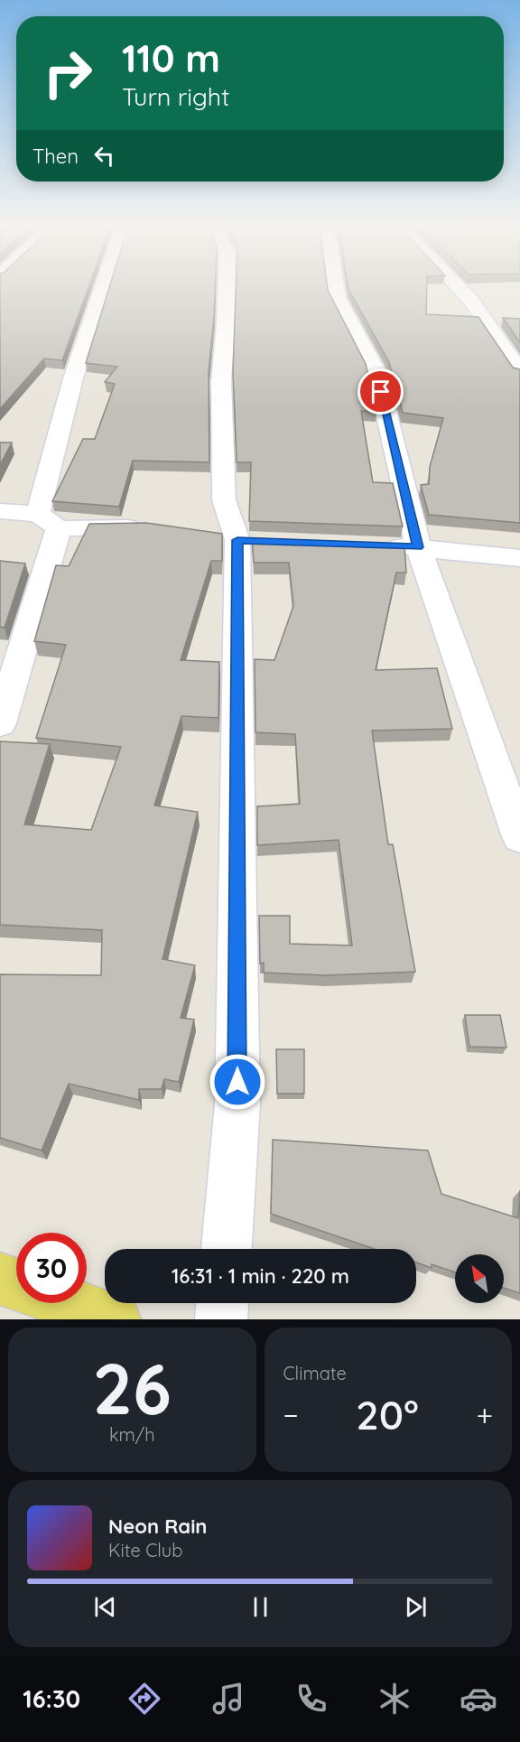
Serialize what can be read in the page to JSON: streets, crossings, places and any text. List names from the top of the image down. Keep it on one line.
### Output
{"north":"top left","page":{"turn":["110 m","Turn right"],"then":"Then","limit":"30","trip":"16:31 · 1 min · 220 m","tile":[["26","km/h"],"Climate"],"heat":["−","20°","+"],"song":["Neon Rain","Kite Club"],"tabs":"16:30"}}
